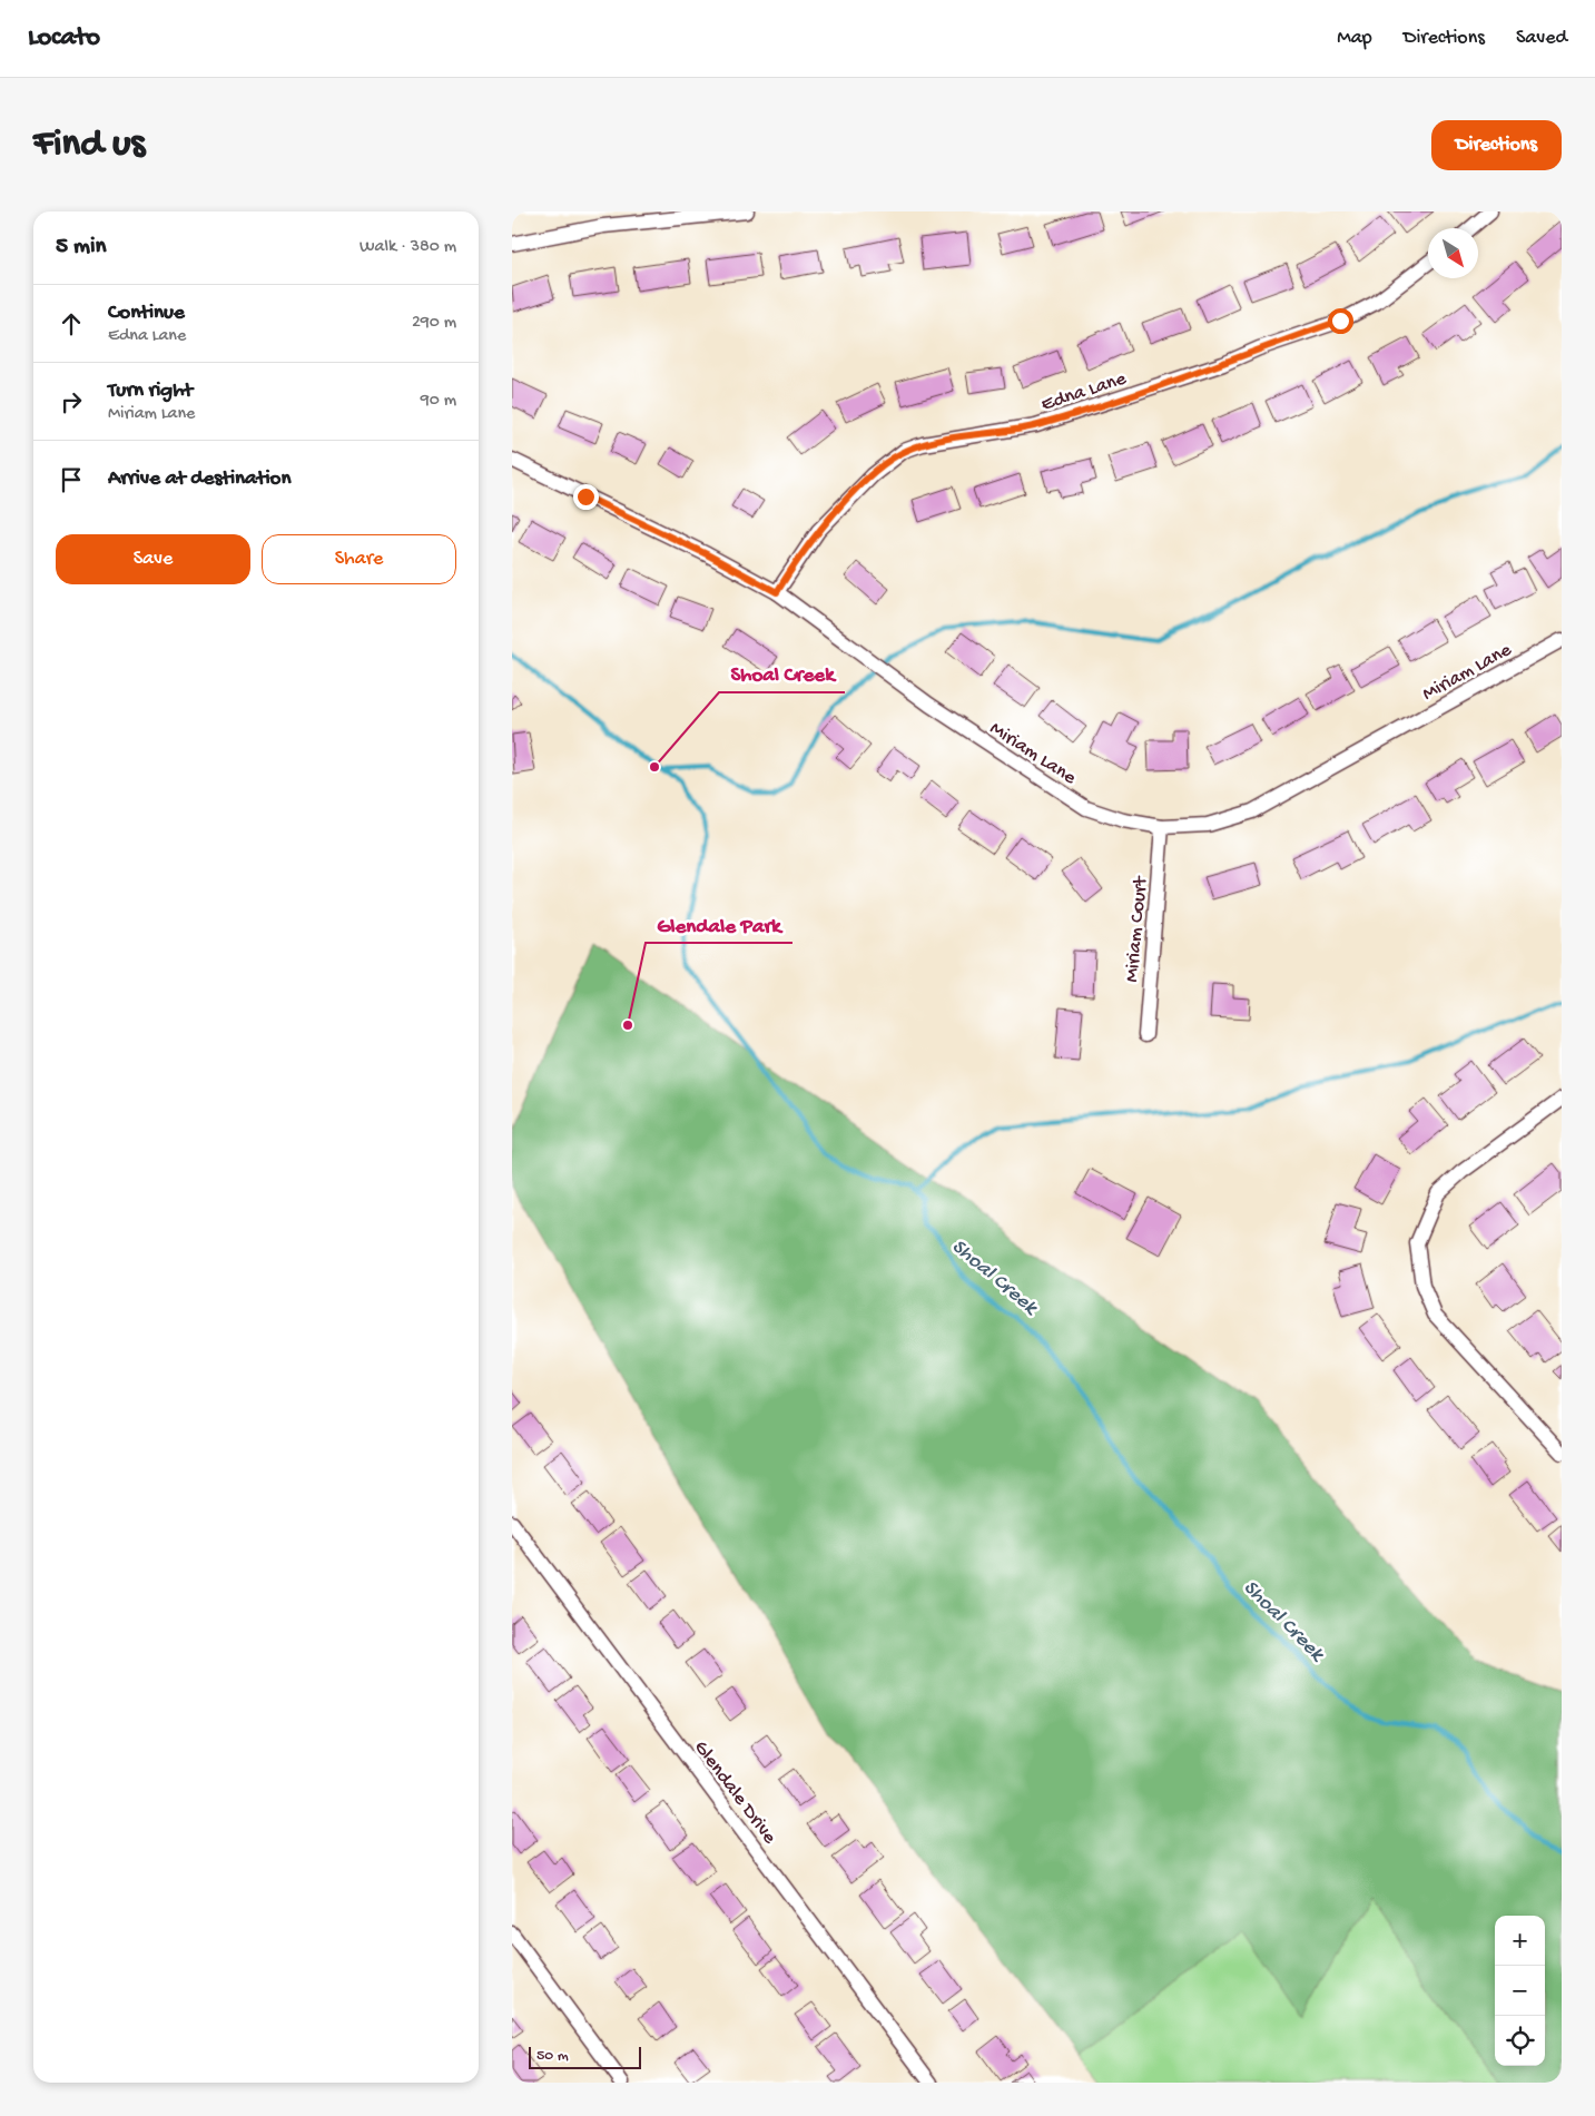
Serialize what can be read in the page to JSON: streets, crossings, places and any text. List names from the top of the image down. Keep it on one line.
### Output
{"streets":{"street":["Edna Lane","Miriam Lane","Miriam Court","Glendale Drive"]},"crossings":[["Edna Lane","Miriam Lane"],["Miriam Lane","Miriam Court"]],"water":["Shoal Creek"],"places":["Shoal Creek","Glendale Park"],"scale_bar":"50 m","north":"bottom right","page":{"header":"Locato","nav":["Map","Directions","Saved"],"buttons":["Directions",["Save","Share"]],"title":"Find us","heading":["5 min","Walk · 380 m"],"list":[["Continue","Edna Lane","290 m"],["Turn right","Miriam Lane","90 m"],"Arrive at destination"],"map_buttons":["+","−"],"scale":"50 m"}}
